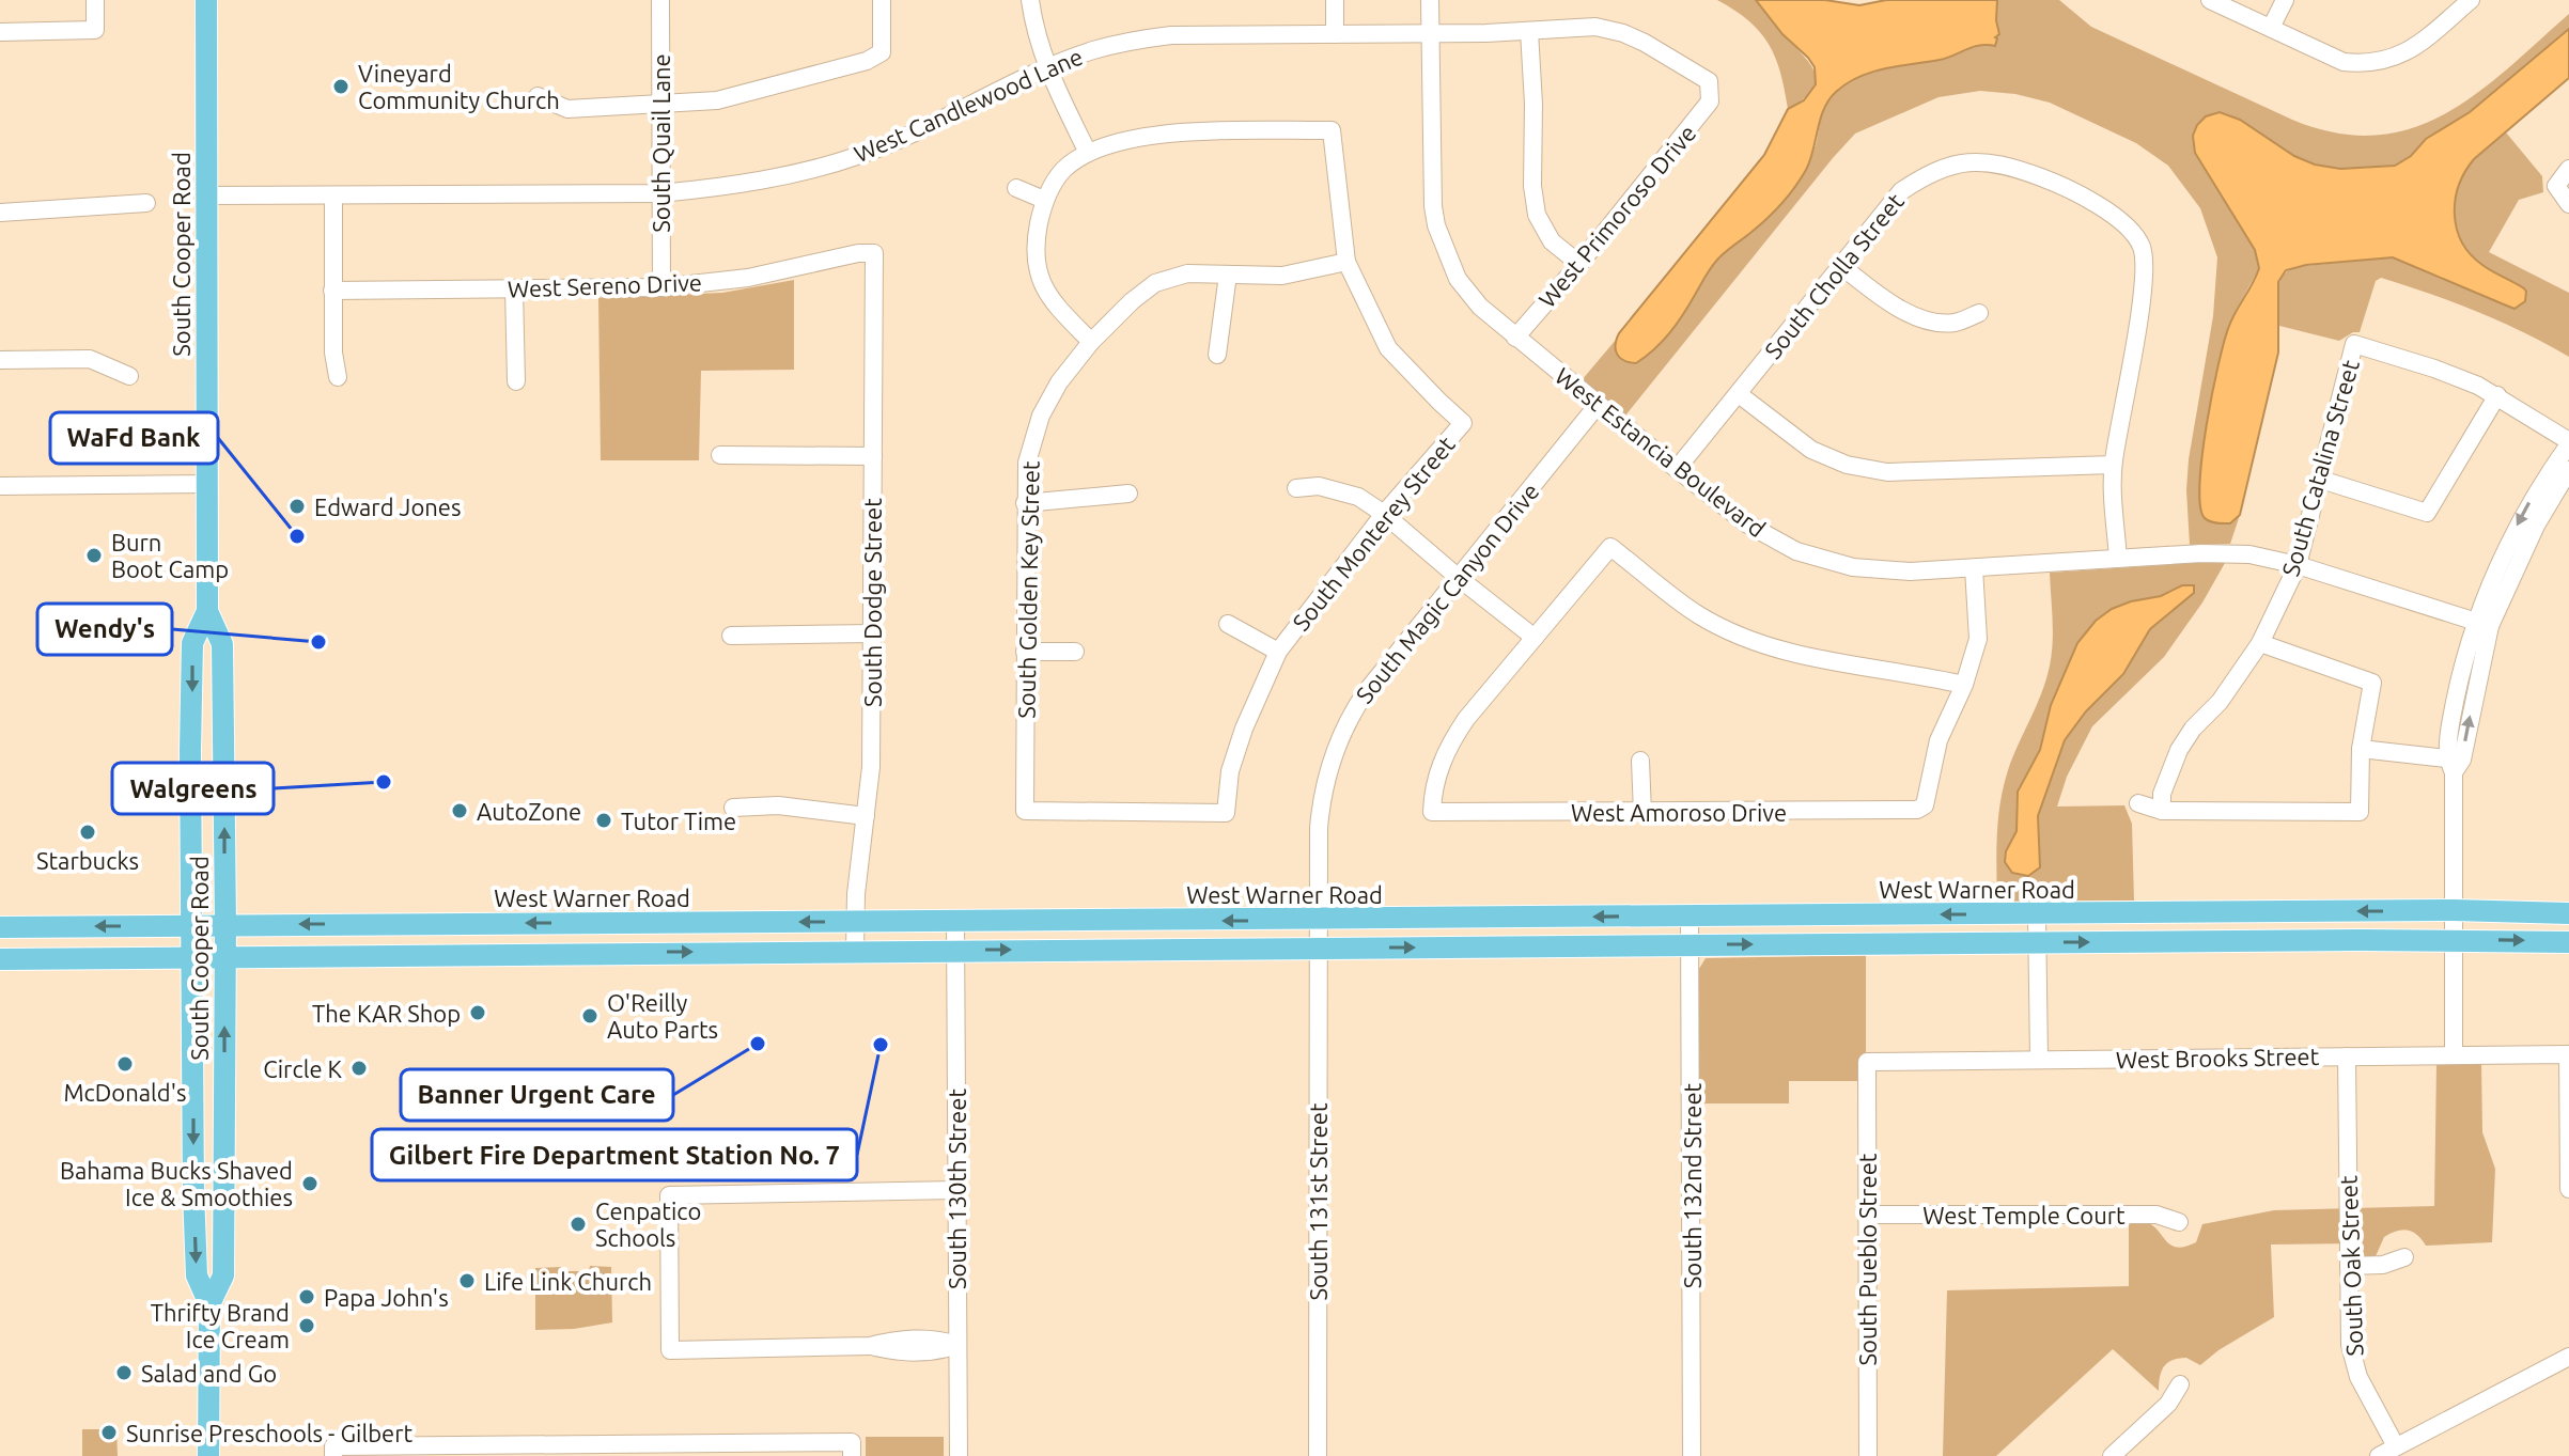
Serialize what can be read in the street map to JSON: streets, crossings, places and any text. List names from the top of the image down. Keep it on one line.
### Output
{"streets":{"main road":["South Cooper Road","West Warner Road"],"street":["West Candlewood Lane","South Quail Lane","West Primoroso Drive","South Cholla Street","West Sereno Drive","West Estancia Boulevard","South Catalina Street","South Monterey Street","South Golden Key Street","South Magic Canyon Drive","South Dodge Street","West Amoroso Drive","West Brooks Street","South 132nd Street","South 130th Street","South 131st Street","West Temple Court","South Pueblo Street","South Oak Street"]},"crossings":[["West Candlewood Lane","South Quail Lane"],["West Candlewood Lane","West Primoroso Drive"],["West Candlewood Lane","South Cooper Road"],["West Candlewood Lane","West Estancia Boulevard"],["South Quail Lane","West Sereno Drive"],["West Primoroso Drive","West Estancia Boulevard"],["South Cooper Road","West Warner Road"],["South Cholla Street","West Estancia Boulevard"],["West Sereno Drive","South Dodge Street"],["West Estancia Boulevard","South Catalina Street"],["West Estancia Boulevard","South Magic Canyon Drive"],["South Monterey Street","South Golden Key Street"],["South Magic Canyon Drive","West Warner Road"],["South Magic Canyon Drive","South 131st Street"],["South Dodge Street","West Warner Road"],["West Warner Road","South 132nd Street"],["West Warner Road","South 130th Street"],["West Brooks Street","South Pueblo Street"],["West Brooks Street","South Oak Street"],["West Temple Court","South Pueblo Street"]],"places":["Vineyard Community Church","Edward Jones","WaFd Bank","Burn Boot Camp","Wendy's","Walgreens","AutoZone","Tutor Time","Starbucks","The KAR Shop","O'Reilly Auto Parts","Banner Urgent Care","Gilbert Fire Department Station No. 7","McDonald's","Circle K","Bahama Bucks Shaved Ice & Smoothies","Cenpatico Schools","Life Link Church","Papa John's","Thrifty Brand Ice Cream","Salad and Go","Sunrise Preschools - Gilbert"]}
